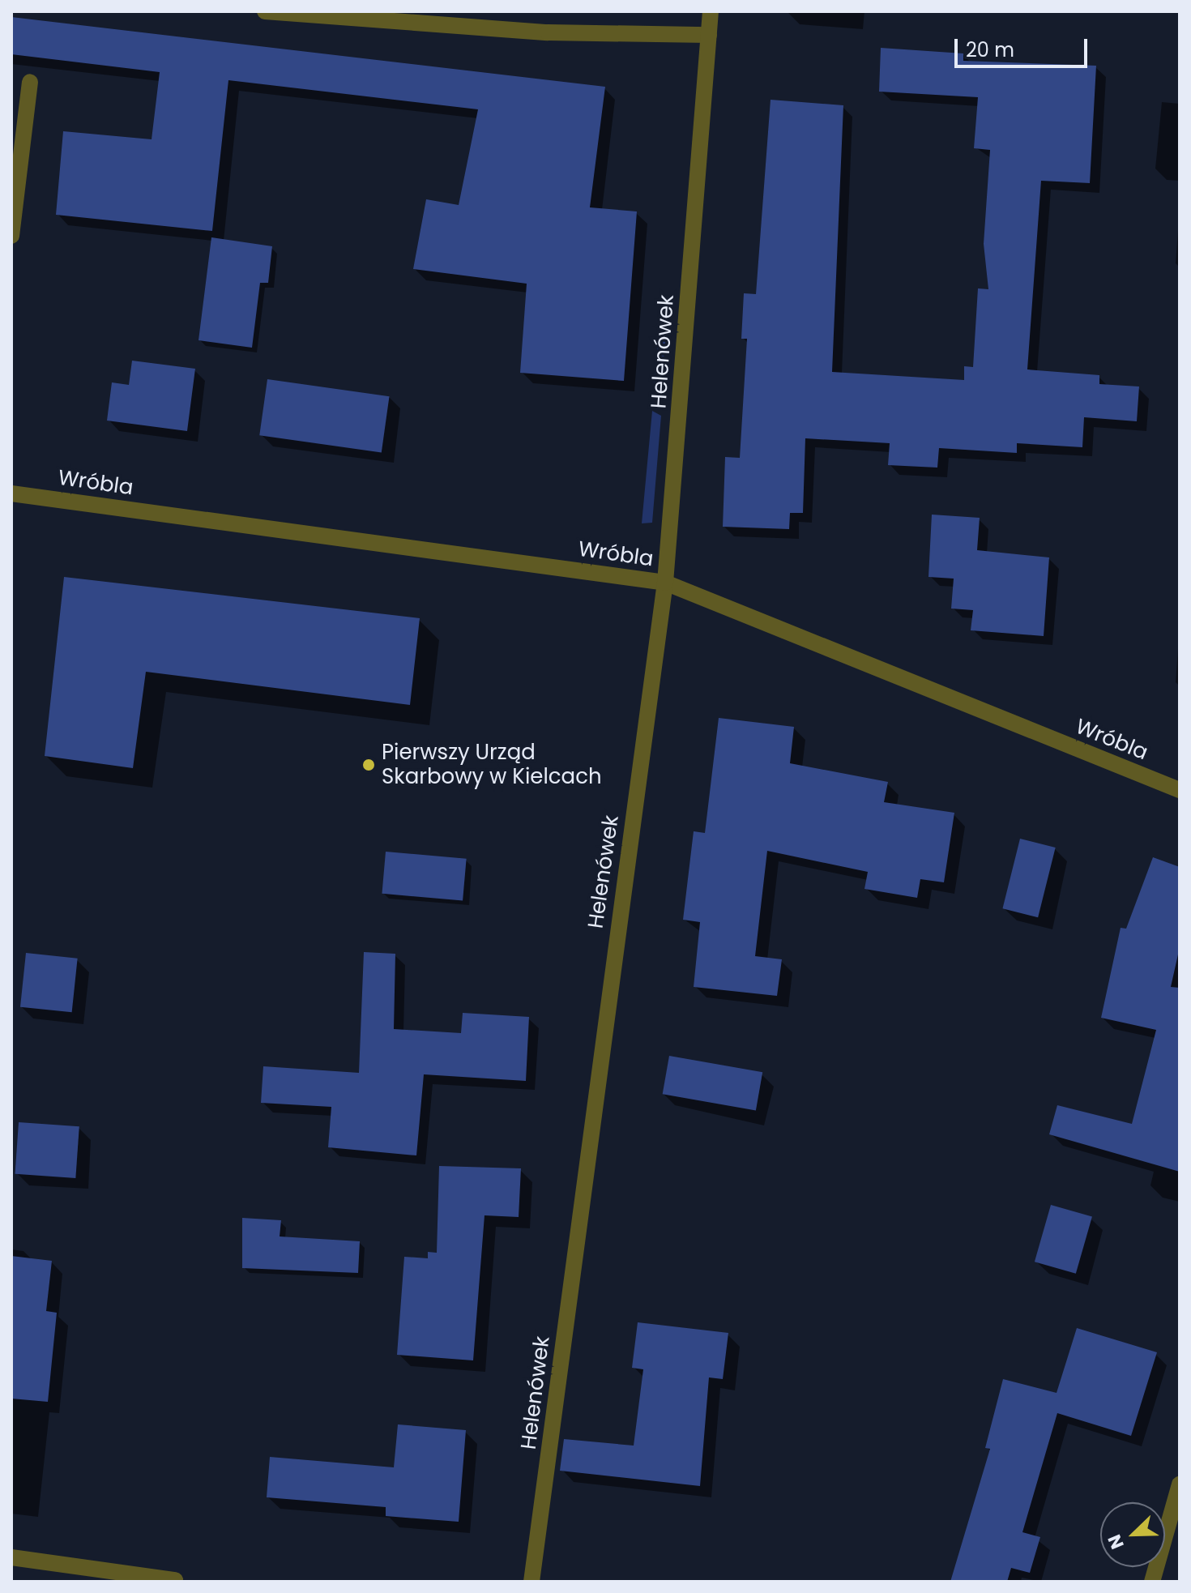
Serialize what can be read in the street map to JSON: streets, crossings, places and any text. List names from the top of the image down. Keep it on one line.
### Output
{"streets":{"street":["Helenówek","Wróbla"]},"crossings":[["Helenówek","Wróbla"]],"places":["Pierwszy Urząd Skarbowy w Kielcach"],"scale_bar":"20 m","north":"bottom left"}
